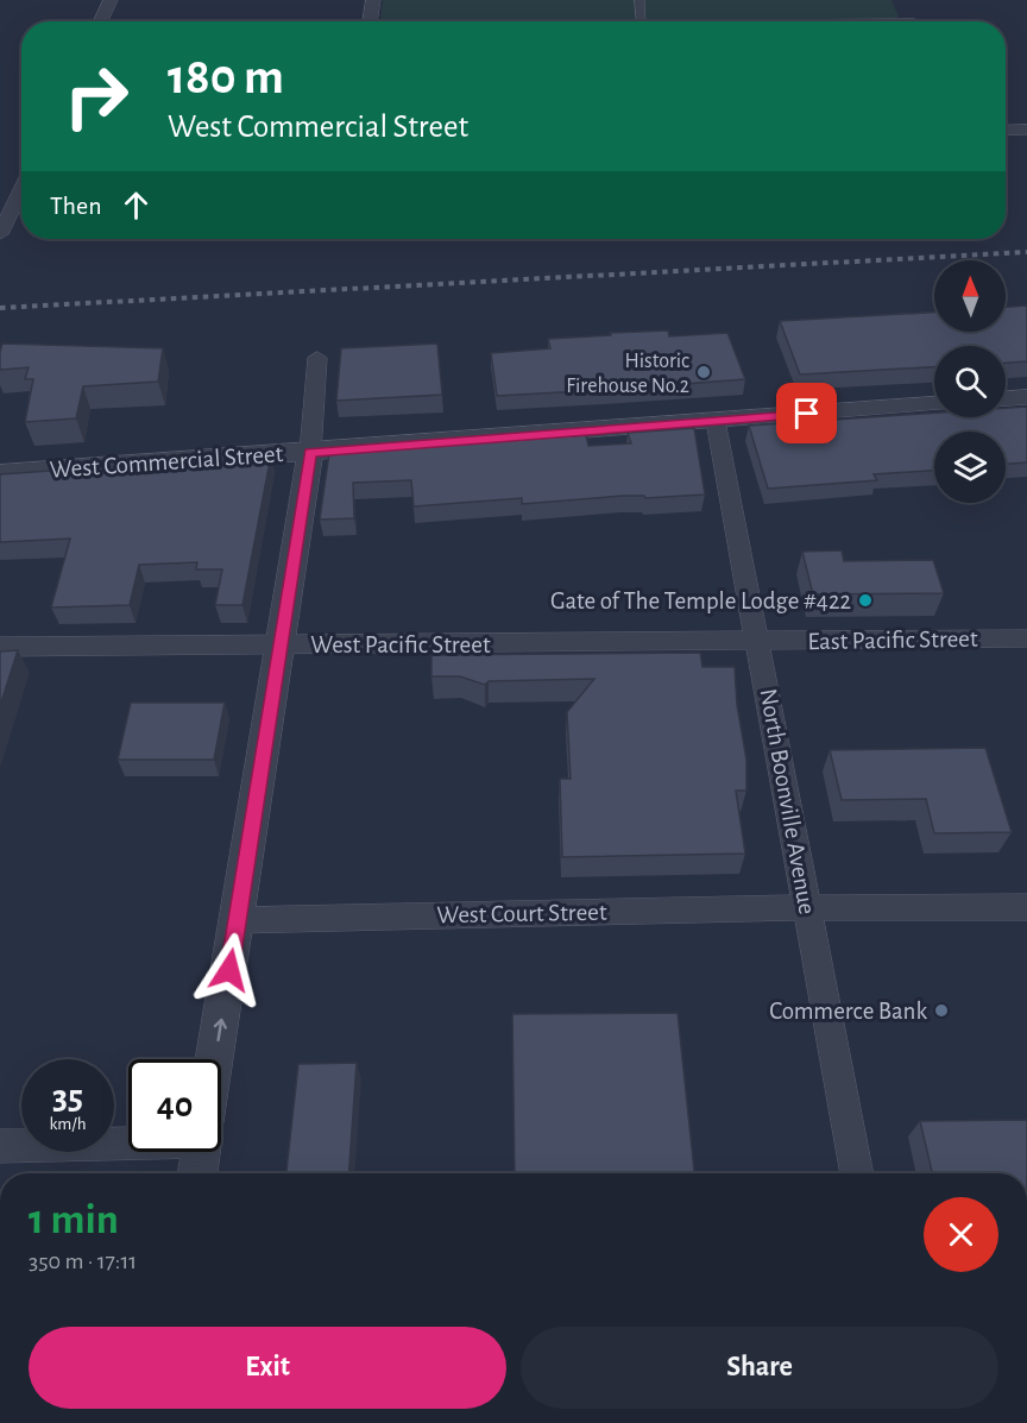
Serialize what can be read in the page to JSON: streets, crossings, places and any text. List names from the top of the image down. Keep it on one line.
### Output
{"streets":{"street":["West Commercial Street","East Pacific Street","West Pacific Street","North Boonville Avenue","West Court Street"]},"crossings":[["West Commercial Street","North Boonville Avenue"],["East Pacific Street","West Pacific Street"],["East Pacific Street","North Boonville Avenue"],["West Pacific Street","North Boonville Avenue"],["North Boonville Avenue","West Court Street"]],"places":["Historic Firehouse No.2","Gate of The Temple Lodge #422","Commerce Bank"],"north":"top","page":{"turn":["180 m","West Commercial Street"],"then":"Then","speed":"35 km/h","limit":"40","heading":["1 min","350 m · 17:11"],"buttons":["Exit","Share"]}}
